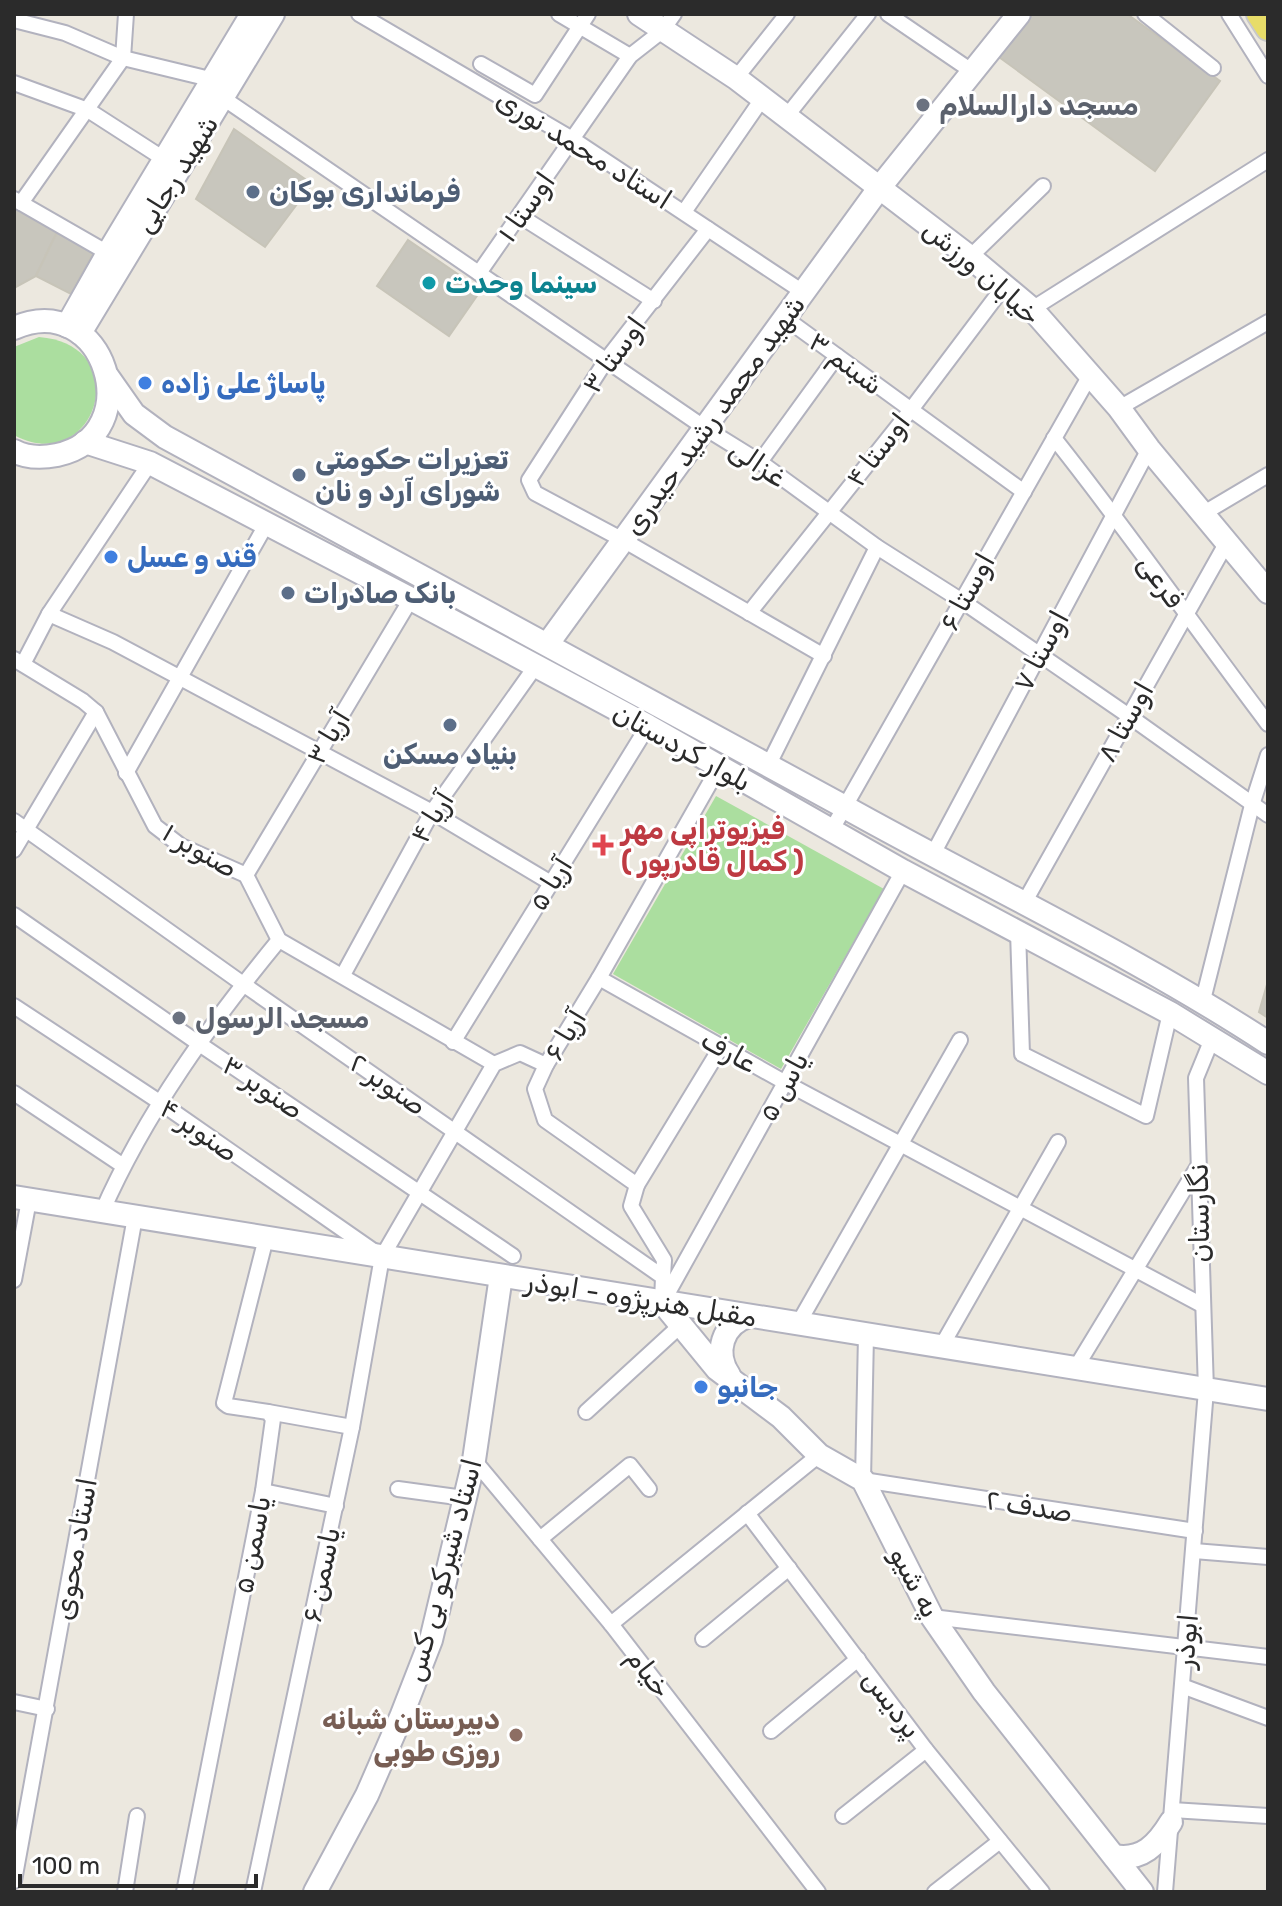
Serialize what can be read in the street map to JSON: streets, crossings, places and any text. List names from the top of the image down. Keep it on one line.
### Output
{"streets":{"street":["استاد محمد نوری","شهید رجایی","اوستا ۱","خیابان ورزش","اوستا ۳","شبنم ۳","شهید محمد رشید حیدری","اوستا ۴","غزالی","فرعی","اوستا ۶","اوستا ۷","اوستا ۸","آریا ۳","بلوار کردستان","آریا ۴","صنوبر ۱","آریا ۵","آریا ۶","عارف","صنوبر ۲","صنوبر ۳","یاس ۵","صنوبر ۴","نگارستان","مقبل هنرپژوه - ابوذر","صدف ۲","یاسمن ۵","استاد محوی","استاد شیرکو بی کس","یاسمن ۶","په شیو","ابوذر","خیام","پردیس"]},"crossings":[["استاد محمد نوری","اوستا ۱"],["استاد محمد نوری","اوستا ۳"],["استاد محمد نوری","شهید محمد رشید حیدری"],["شهید رجایی","غزالی"],["شهید رجایی","بلوار کردستان"],["اوستا ۱","خیابان ورزش"],["اوستا ۱","غزالی"],["خیابان ورزش","شهید محمد رشید حیدری"],["خیابان ورزش","اوستا ۴"],["خیابان ورزش","اوستا ۶"],["خیابان ورزش","اوستا ۷"],["خیابان ورزش","اوستا ۸"],["اوستا ۳","شهید محمد رشید حیدری"],["اوستا ۳","غزالی"],["شبنم ۳","شهید محمد رشید حیدری"],["شبنم ۳","اوستا ۴"],["شبنم ۳","اوستا ۶"],["شهید محمد رشید حیدری","غزالی"],["شهید محمد رشید حیدری","بلوار کردستان"],["اوستا ۴","غزالی"],["غزالی","اوستا ۶"],["غزالی","اوستا ۷"],["غزالی","اوستا ۸"],["فرعی","اوستا ۶"],["فرعی","اوستا ۷"],["فرعی","اوستا ۸"],["اوستا ۶","بلوار کردستان"],["اوستا ۷","بلوار کردستان"],["اوستا ۸","بلوار کردستان"],["آریا ۳","بلوار کردستان"],["آریا ۳","صنوبر ۱"],["بلوار کردستان","آریا ۴"],["بلوار کردستان","آریا ۵"],["بلوار کردستان","آریا ۶"],["بلوار کردستان","یاس ۵"],["بلوار کردستان","نگارستان"],["آریا ۶","عارف"],["عارف","یاس ۵"],["عارف","نگارستان"],["صنوبر ۲","یاسمن ۶"],["صنوبر ۳","یاسمن ۶"],["یاس ۵","مقبل هنرپژوه - ابوذر"],["صنوبر ۴","مقبل هنرپژوه - ابوذر"],["صنوبر ۴","یاسمن ۶"],["نگارستان","مقبل هنرپژوه - ابوذر"],["نگارستان","ابوذر"],["مقبل هنرپژوه - ابوذر","استاد محوی"],["مقبل هنرپژوه - ابوذر","استاد شیرکو بی کس"],["مقبل هنرپژوه - ابوذر","یاسمن ۶"],["مقبل هنرپژوه - ابوذر","ابوذر"],["صدف ۲","په شیو"],["صدف ۲","ابوذر"],["استاد شیرکو بی کس","خیام"]],"places":{"other":["مسجد دارالسلام","فرمانداری بوکان","سینما وحدت","پاساژ علی زاده","تعزیرات حکومتی شورای آرد و نان","قند و عسل","بانک صادرات","بنیاد مسکن","مسجد الرسول","جانبو","دبیرستان شبانه روزی طوبی"],"health":["فیزیوتراپی مهر ( کمال قادرپور )"]},"scale_bar":"100 m"}
